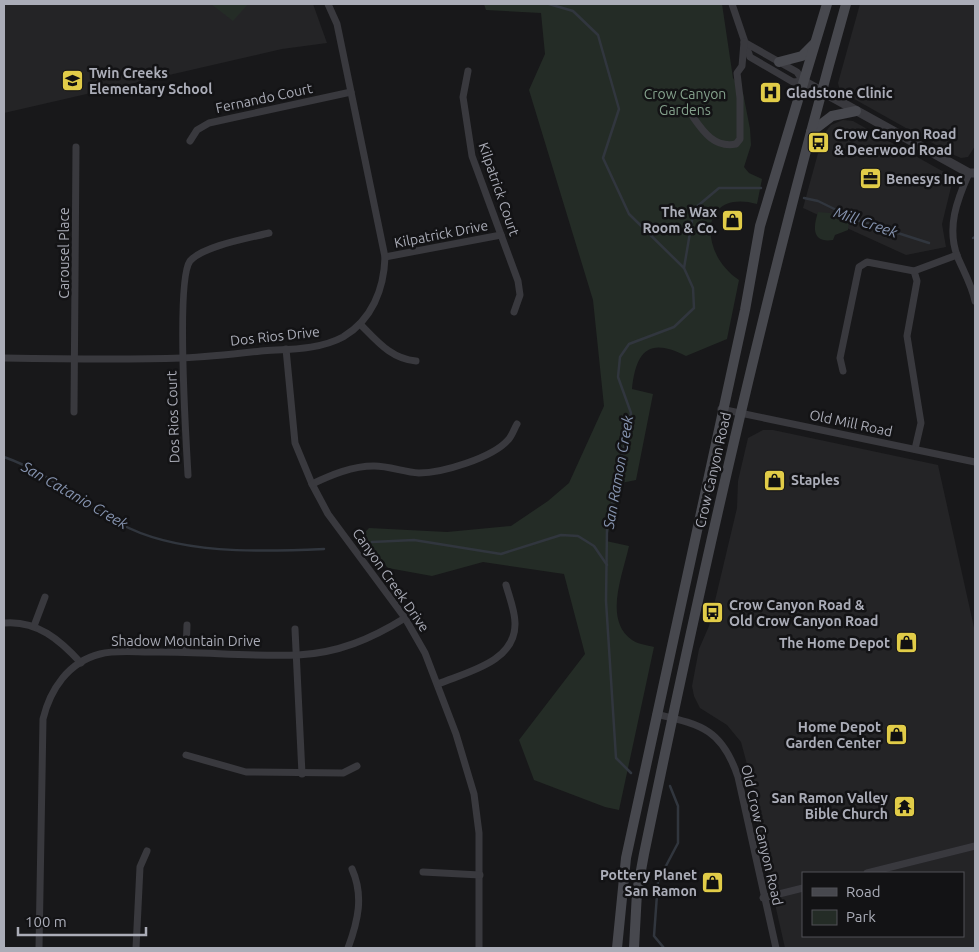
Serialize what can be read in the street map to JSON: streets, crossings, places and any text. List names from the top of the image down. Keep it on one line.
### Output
{"streets":{"main road":["Crow Canyon Road"],"street":["Fernando Court","Kilpatrick Court","Kilpatrick Drive","Carousel Place","Dos Rios Drive","Dos Rios Court","Old Mill Road","Canyon Creek Drive","Shadow Mountain Drive","Old Crow Canyon Road"]},"crossings":[["Fernando Court","Dos Rios Drive"],["Kilpatrick Court","Kilpatrick Drive"],["Kilpatrick Drive","Dos Rios Drive"],["Carousel Place","Dos Rios Drive"],["Dos Rios Drive","Dos Rios Court"],["Dos Rios Drive","Canyon Creek Drive"],["Old Mill Road","Crow Canyon Road"],["Crow Canyon Road","Old Crow Canyon Road"],["Canyon Creek Drive","Shadow Mountain Drive"]],"water":["Mill Creek","San Ramon Creek","San Catanio Creek"],"parks":["Crow Canyon Gardens"],"places":{"school or university":["Twin Creeks Elementary School"],"hospital":["Gladstone Clinic"],"bus stop":["Crow Canyon Road & Deerwood Road","Crow Canyon Road & Old Crow Canyon Road"],"office":["Benesys Inc"],"shop":["The Wax Room & Co.","Staples","The Home Depot","Home Depot Garden Center","Pottery Planet San Ramon"],"temple":["San Ramon Valley Bible Church"]},"legend":["Road","Park"],"scale_bar":"100 m"}
